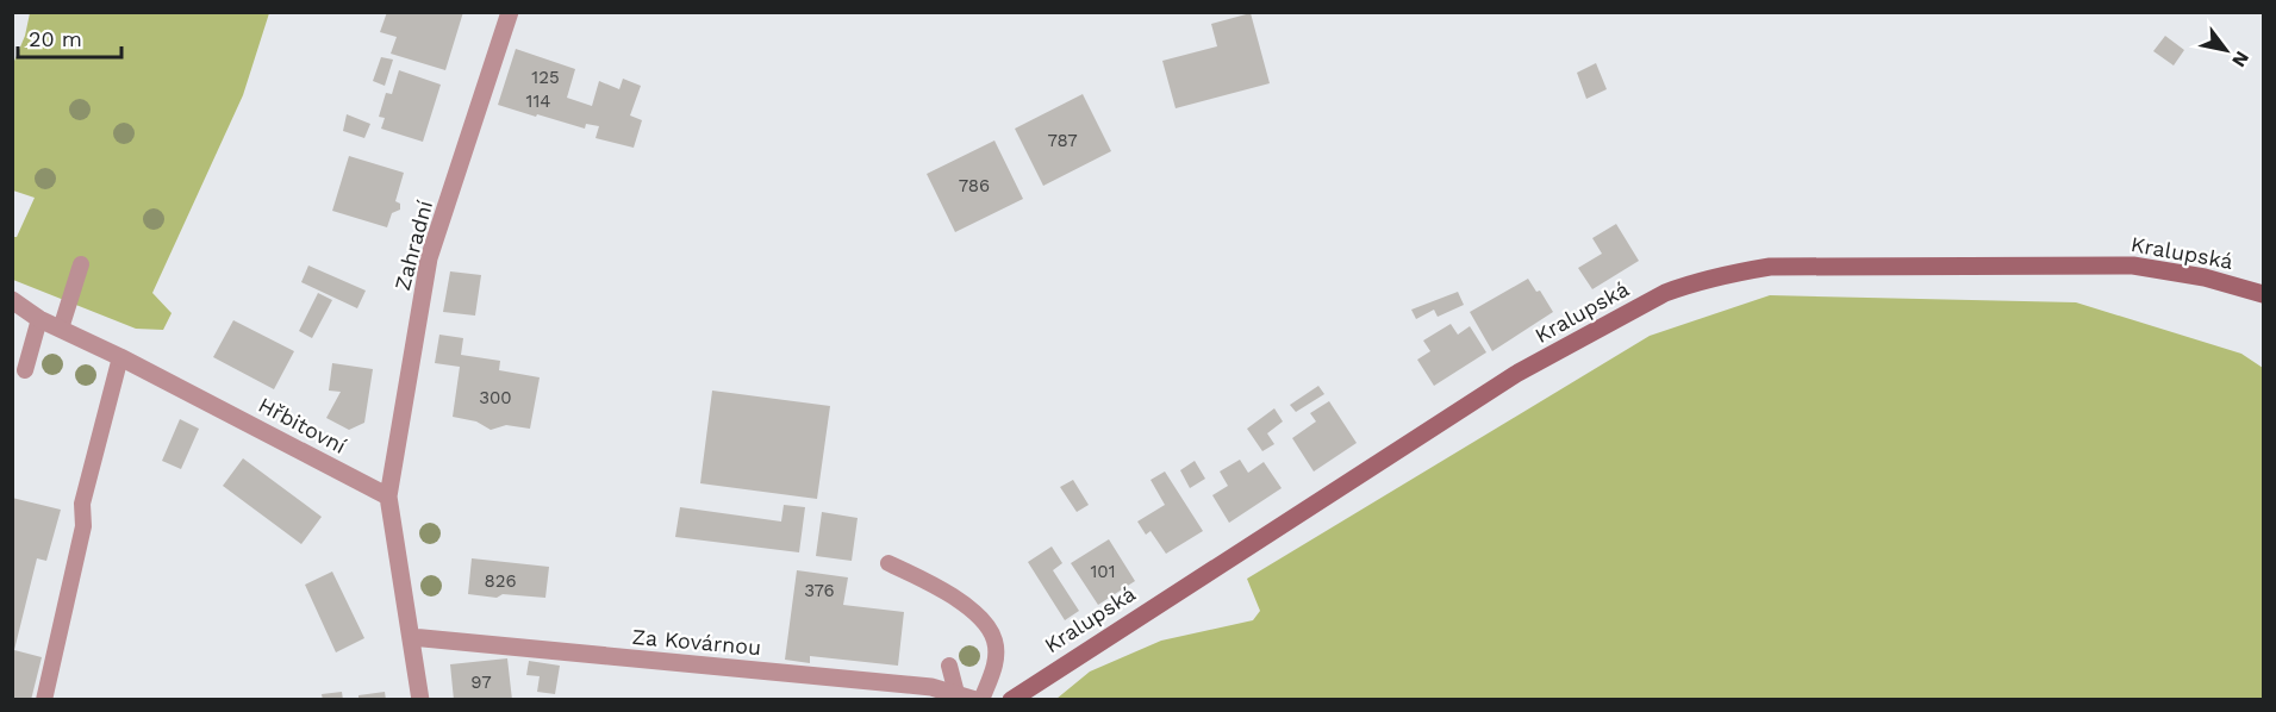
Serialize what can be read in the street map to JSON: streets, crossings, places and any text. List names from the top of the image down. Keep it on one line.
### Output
{"streets":{"street":["Zahradní","Kralupská","Hřbitovní","Za Kovárnou"]},"crossings":[["Zahradní","Hřbitovní"]],"house_numbers":["125","114","787","786","300","101","826","376","97"],"scale_bar":"20 m","north":"bottom right"}
